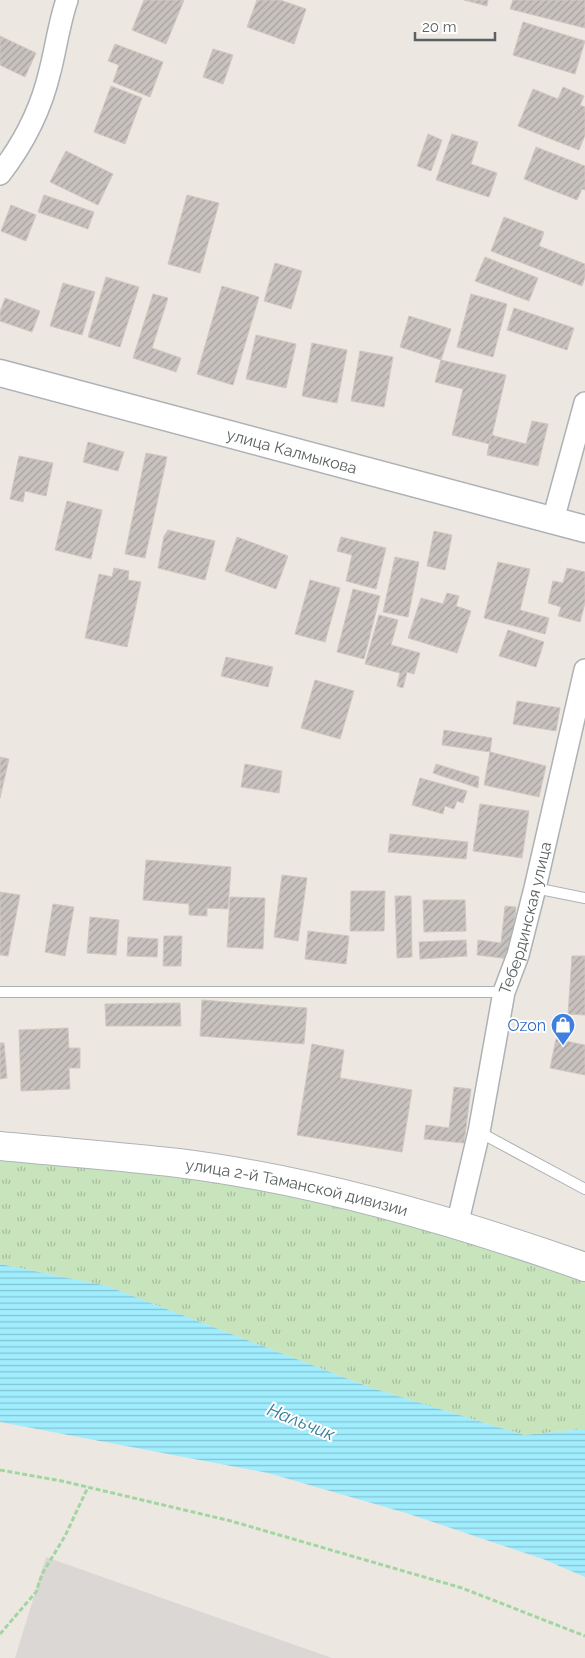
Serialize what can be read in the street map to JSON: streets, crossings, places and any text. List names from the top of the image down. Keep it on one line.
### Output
{"streets":{"main road":["улица 2-й Таманской дивизии"],"street":["улица Калмыкова","Тебердинская улица"]},"crossings":[["Тебердинская улица","улица 2-й Таманской дивизии"]],"water":["Нальчик"],"places":{"shop":["Ozon"]},"scale_bar":"20 m"}
